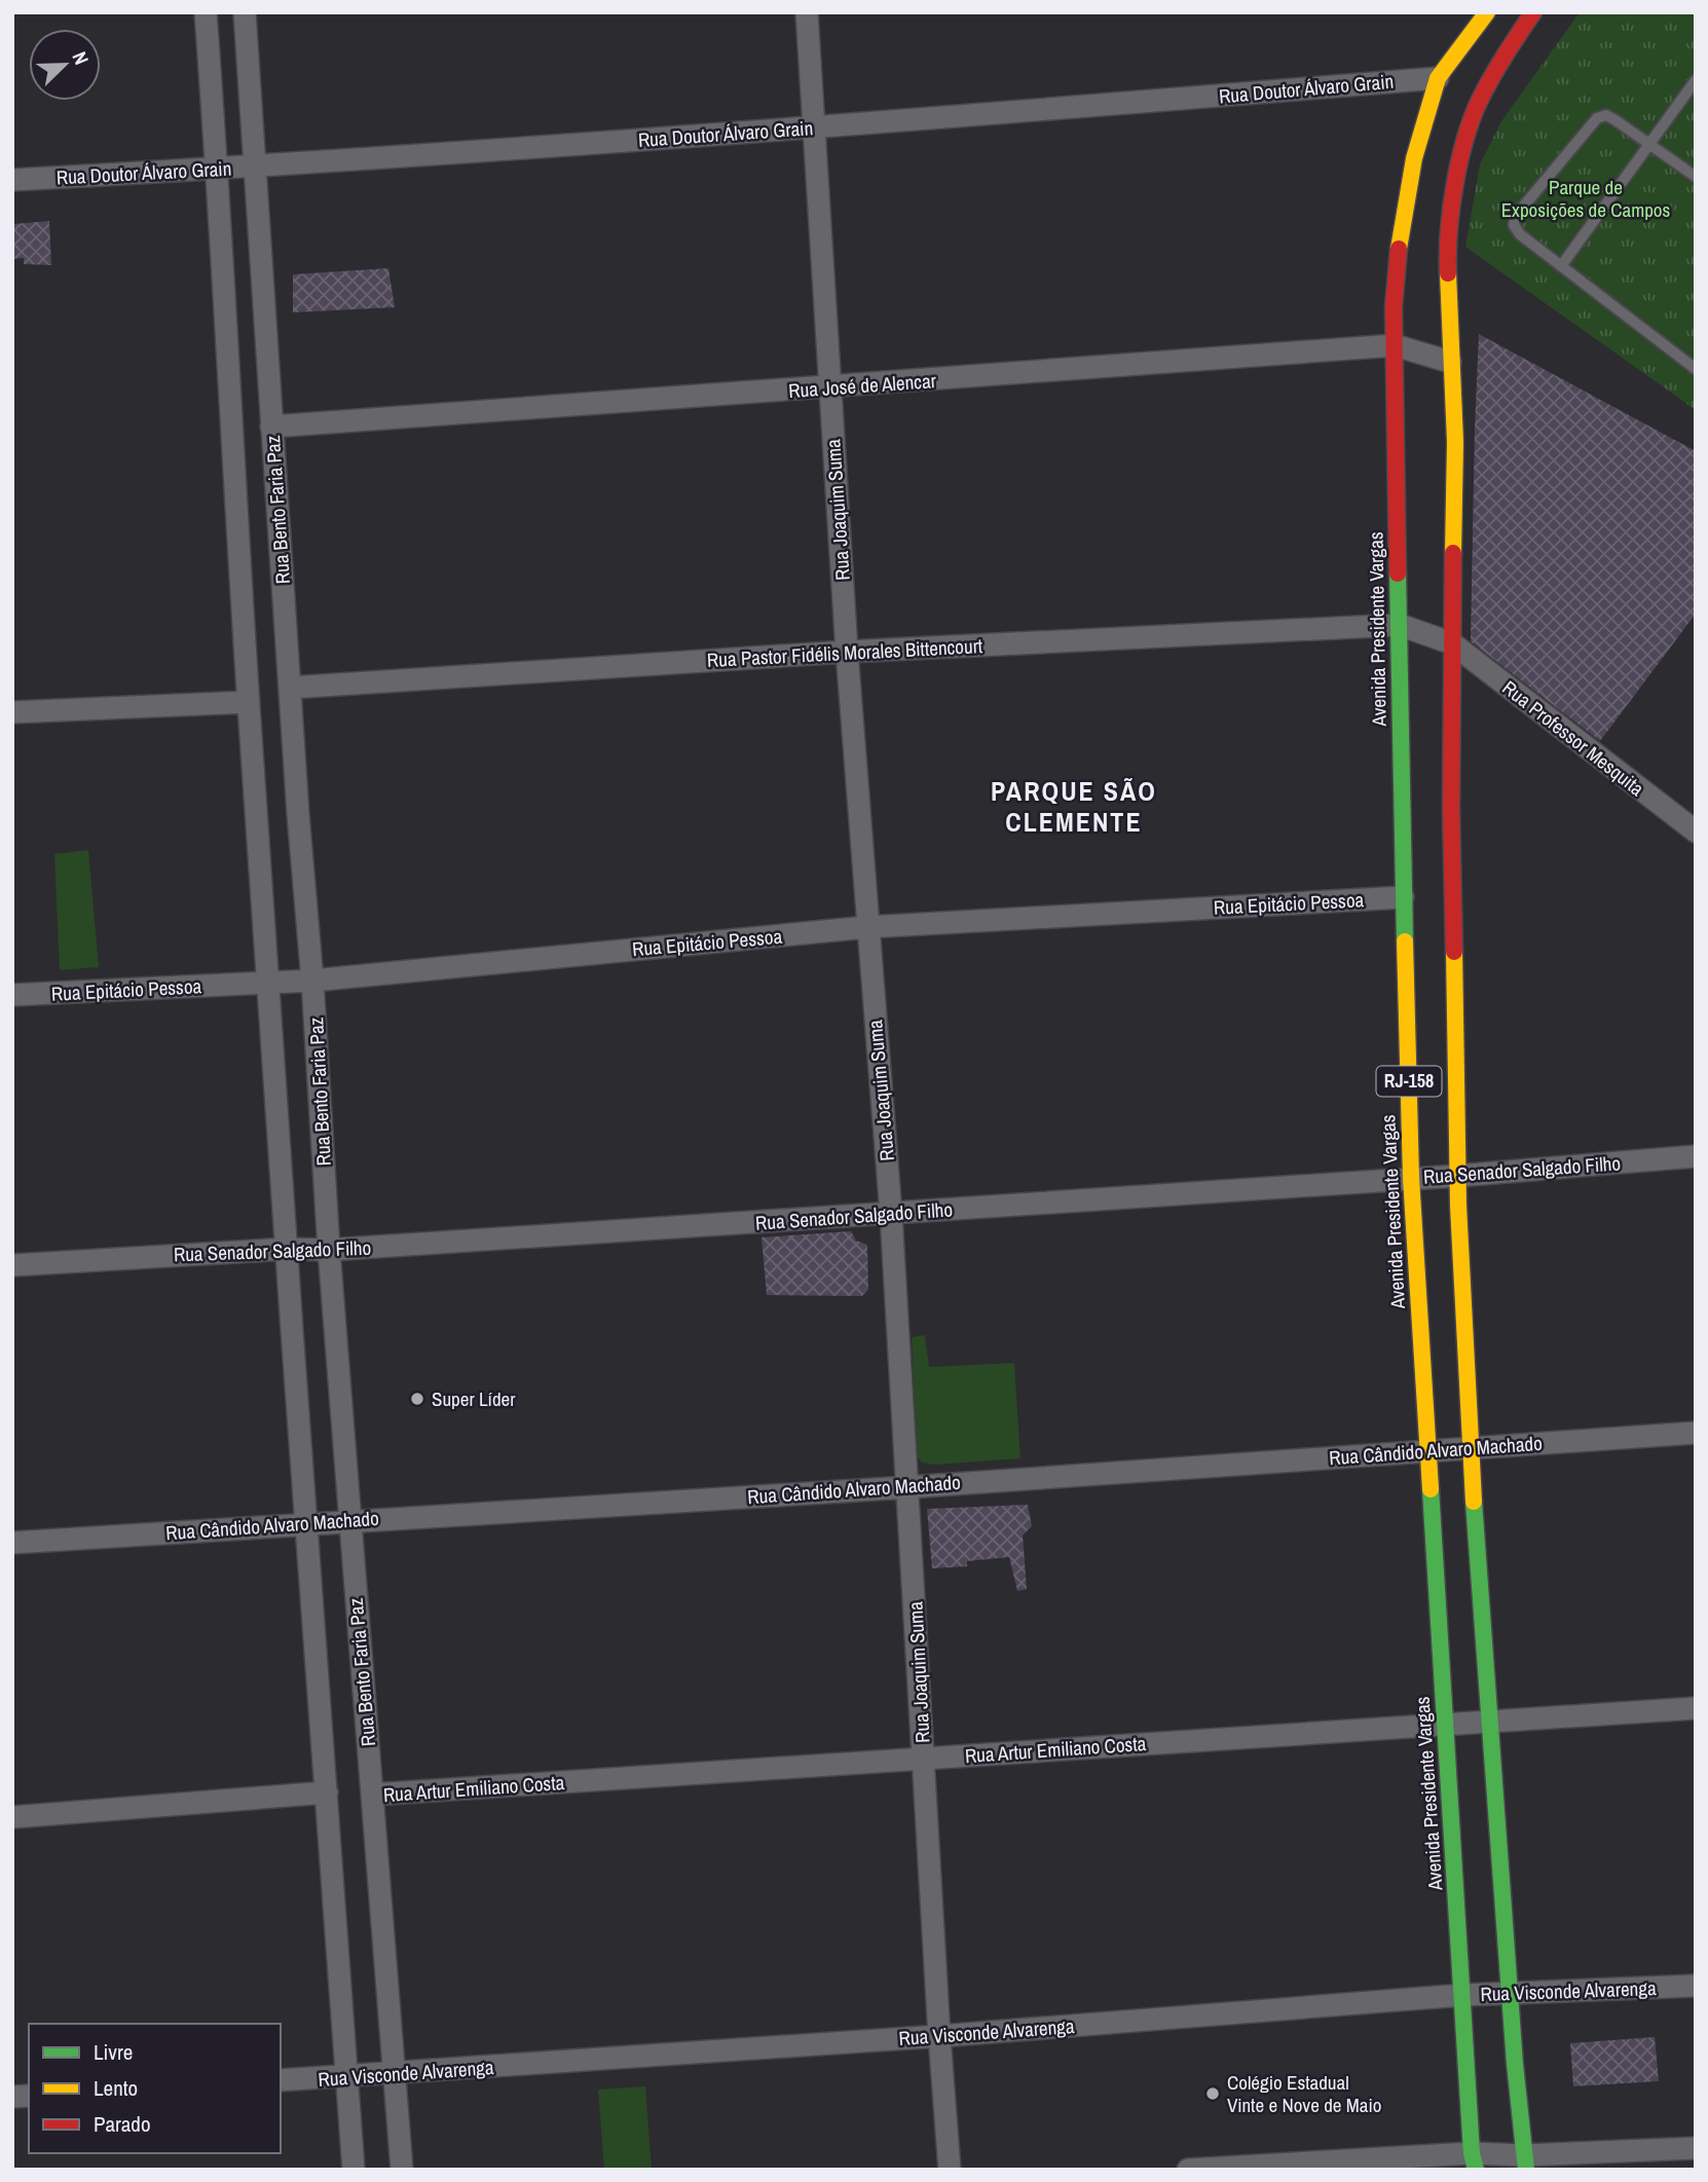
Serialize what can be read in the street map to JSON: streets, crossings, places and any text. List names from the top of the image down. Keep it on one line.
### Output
{"streets":{"main road":["Avenida Presidente Vargas","RJ-158"],"street":["Rua Doutor Álvaro Grain","Rua José de Alencar","Rua Bento Faria Paz","Rua Joaquim Suma","Rua Pastor Fidélis Morales Bittencourt","Rua Professor Mesquita","Rua Epitácio Pessoa","Rua Senador Salgado Filho","Rua Cândido Alvaro Machado","Rua Artur Emiliano Costa","Rua Visconde Alvarenga"]},"crossings":[["Rua Doutor Álvaro Grain","Rua Bento Faria Paz"],["Rua Doutor Álvaro Grain","Rua Joaquim Suma"],["Rua Doutor Álvaro Grain","Avenida Presidente Vargas"],["Rua José de Alencar","Rua Bento Faria Paz"],["Rua José de Alencar","Rua Joaquim Suma"],["Rua José de Alencar","Avenida Presidente Vargas"],["Rua José de Alencar","RJ-158"],["Rua Bento Faria Paz","Rua Pastor Fidélis Morales Bittencourt"],["Rua Bento Faria Paz","Rua Epitácio Pessoa"],["Rua Bento Faria Paz","Rua Senador Salgado Filho"],["Rua Bento Faria Paz","Rua Cândido Alvaro Machado"],["Rua Bento Faria Paz","Rua Artur Emiliano Costa"],["Rua Bento Faria Paz","Rua Visconde Alvarenga"],["Rua Joaquim Suma","Rua Pastor Fidélis Morales Bittencourt"],["Rua Joaquim Suma","Rua Epitácio Pessoa"],["Rua Joaquim Suma","Rua Senador Salgado Filho"],["Rua Joaquim Suma","Rua Cândido Alvaro Machado"],["Rua Joaquim Suma","Rua Artur Emiliano Costa"],["Rua Joaquim Suma","Rua Visconde Alvarenga"],["Avenida Presidente Vargas","Rua Pastor Fidélis Morales Bittencourt"],["Avenida Presidente Vargas","Rua Professor Mesquita"],["Avenida Presidente Vargas","Rua Epitácio Pessoa"],["Avenida Presidente Vargas","Rua Senador Salgado Filho"],["Avenida Presidente Vargas","Rua Cândido Alvaro Machado"],["Avenida Presidente Vargas","Rua Artur Emiliano Costa"],["Avenida Presidente Vargas","Rua Visconde Alvarenga"],["Rua Pastor Fidélis Morales Bittencourt","Rua Professor Mesquita"],["Rua Professor Mesquita","RJ-158"],["RJ-158","Rua Senador Salgado Filho"],["RJ-158","Rua Cândido Alvaro Machado"],["RJ-158","Rua Artur Emiliano Costa"],["RJ-158","Rua Visconde Alvarenga"]],"districts":["PARQUE SÃO CLEMENTE"],"parks":["Parque de Exposições de Campos"],"places":["Super Líder","Colégio Estadual Vinte e Nove de Maio"],"legend":["Livre","Lento","Parado"],"north":"top right"}
